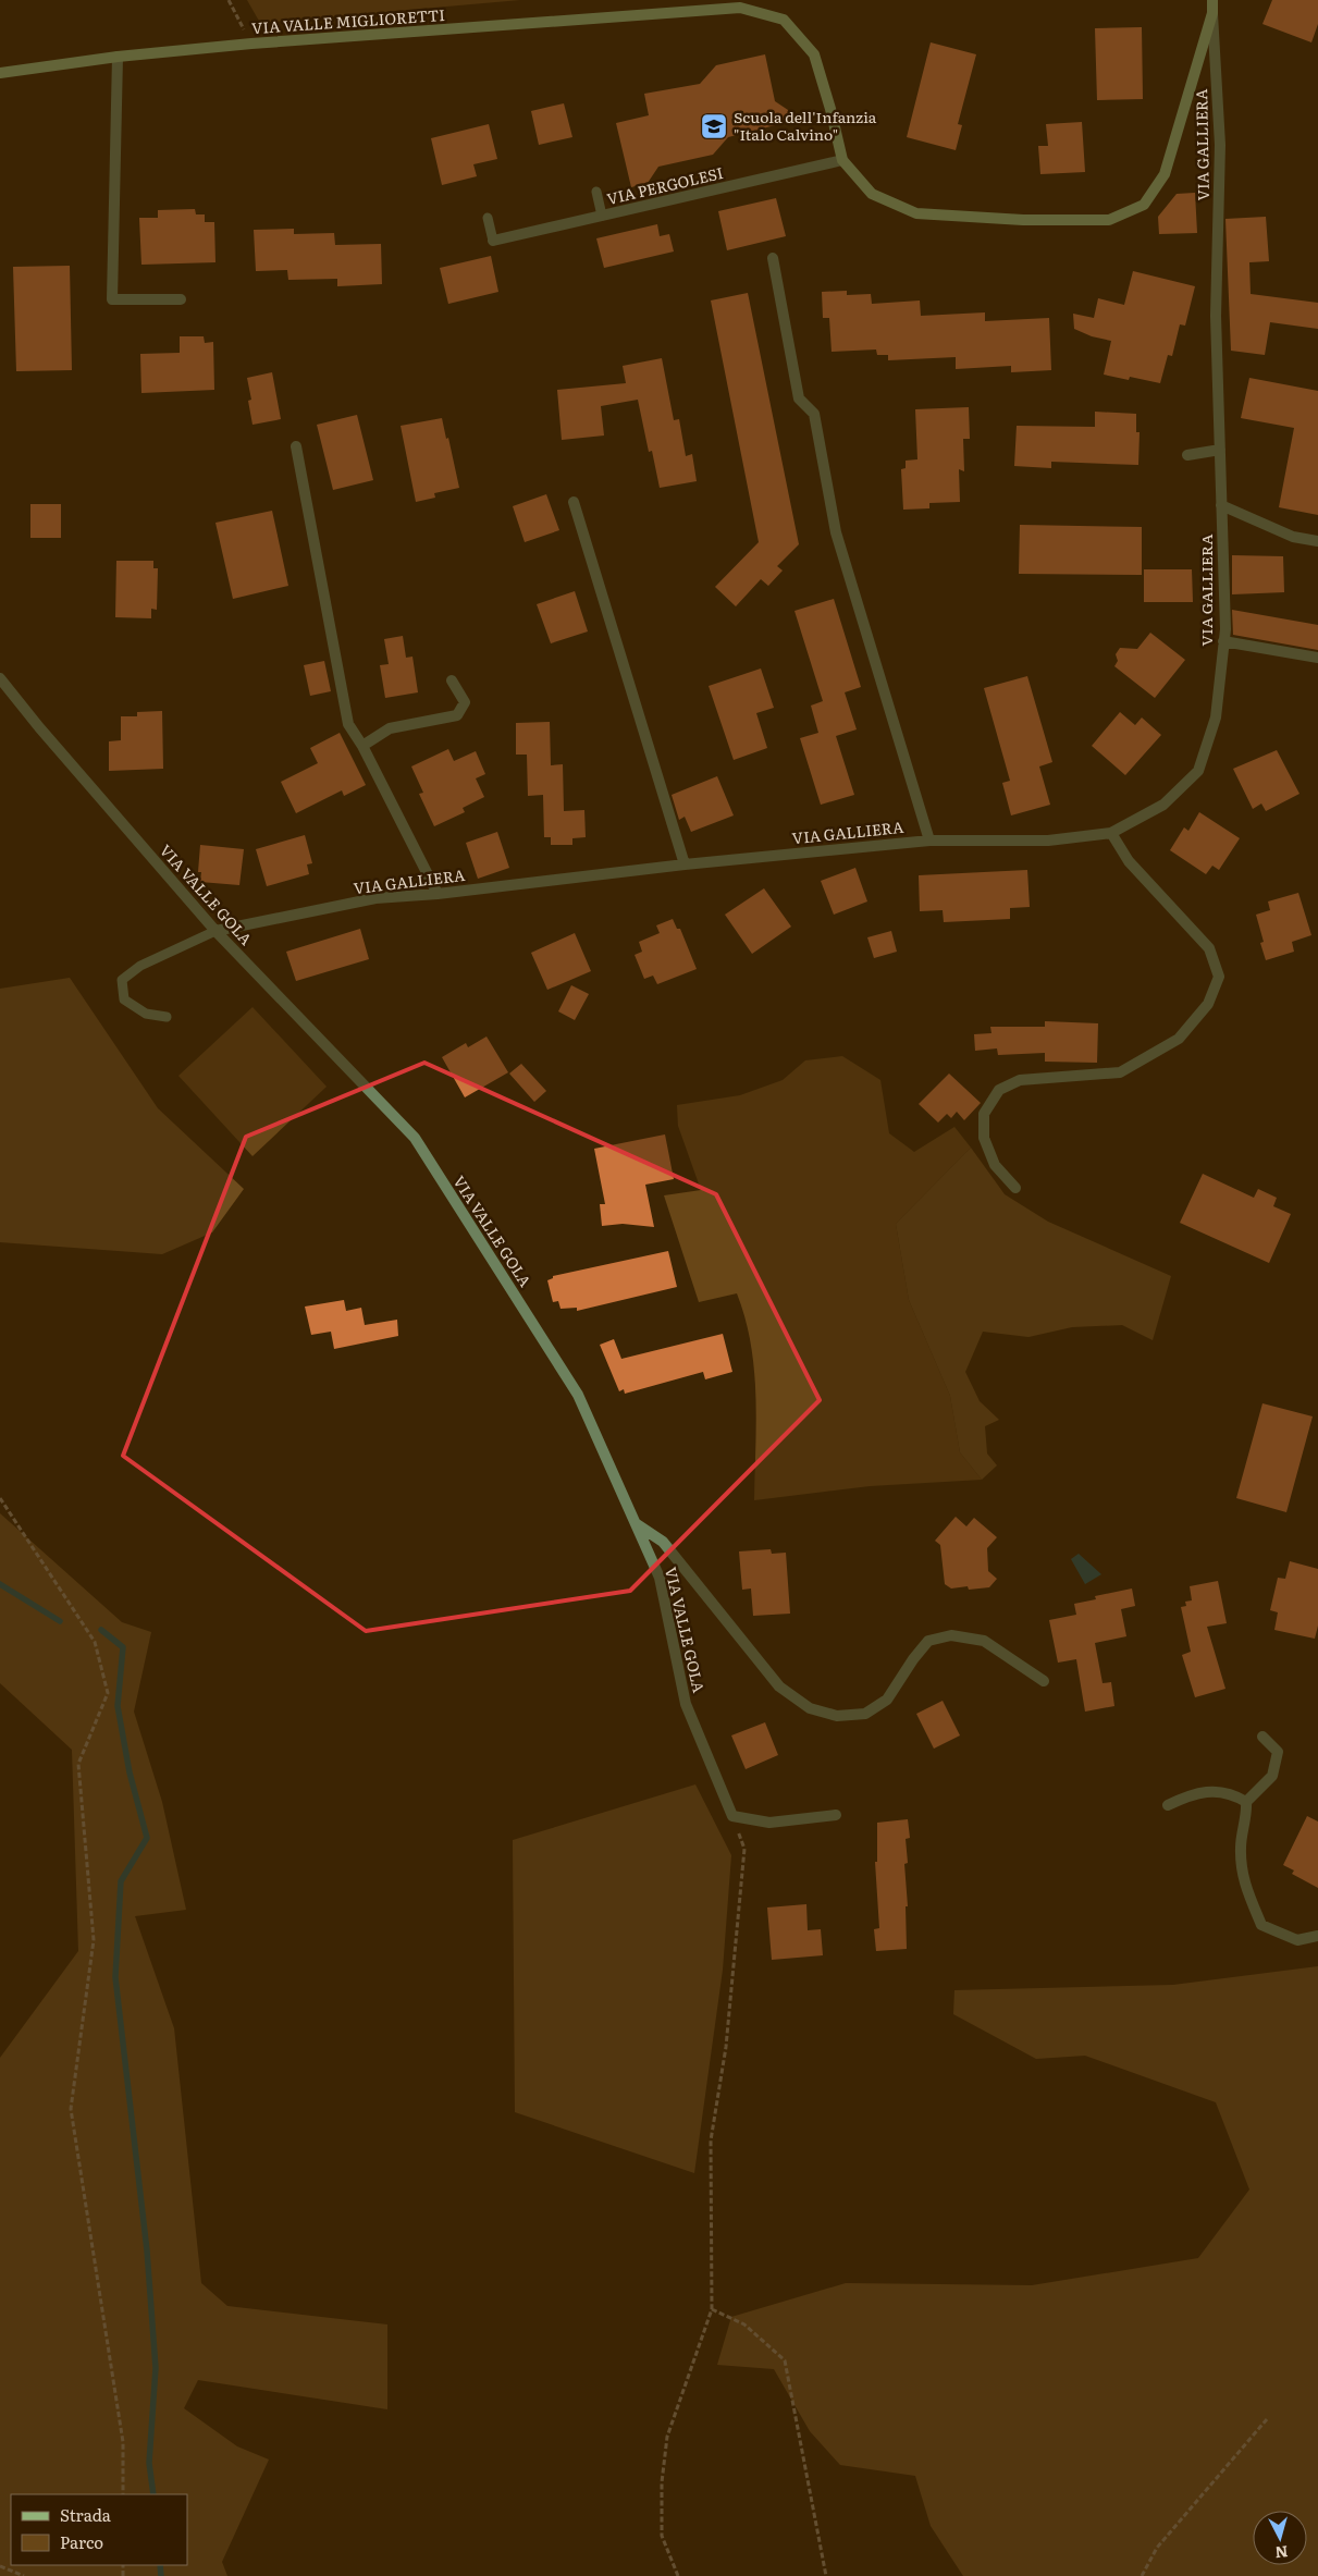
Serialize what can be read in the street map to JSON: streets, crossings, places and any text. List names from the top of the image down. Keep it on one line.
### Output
{"streets":{"street":["VIA VALLE MIGLIORETTI","VIA GALLIERA","VIA PERGOLESI","VIA VALLE GOLA"]},"crossings":[["VIA VALLE MIGLIORETTI","VIA GALLIERA"],["VIA VALLE MIGLIORETTI","VIA PERGOLESI"],["VIA GALLIERA","VIA VALLE GOLA"]],"places":{"school or university":["Scuola dell'Infanzia \"Italo Calvino\""]},"legend":["Strada","Parco"],"north":"bottom"}
